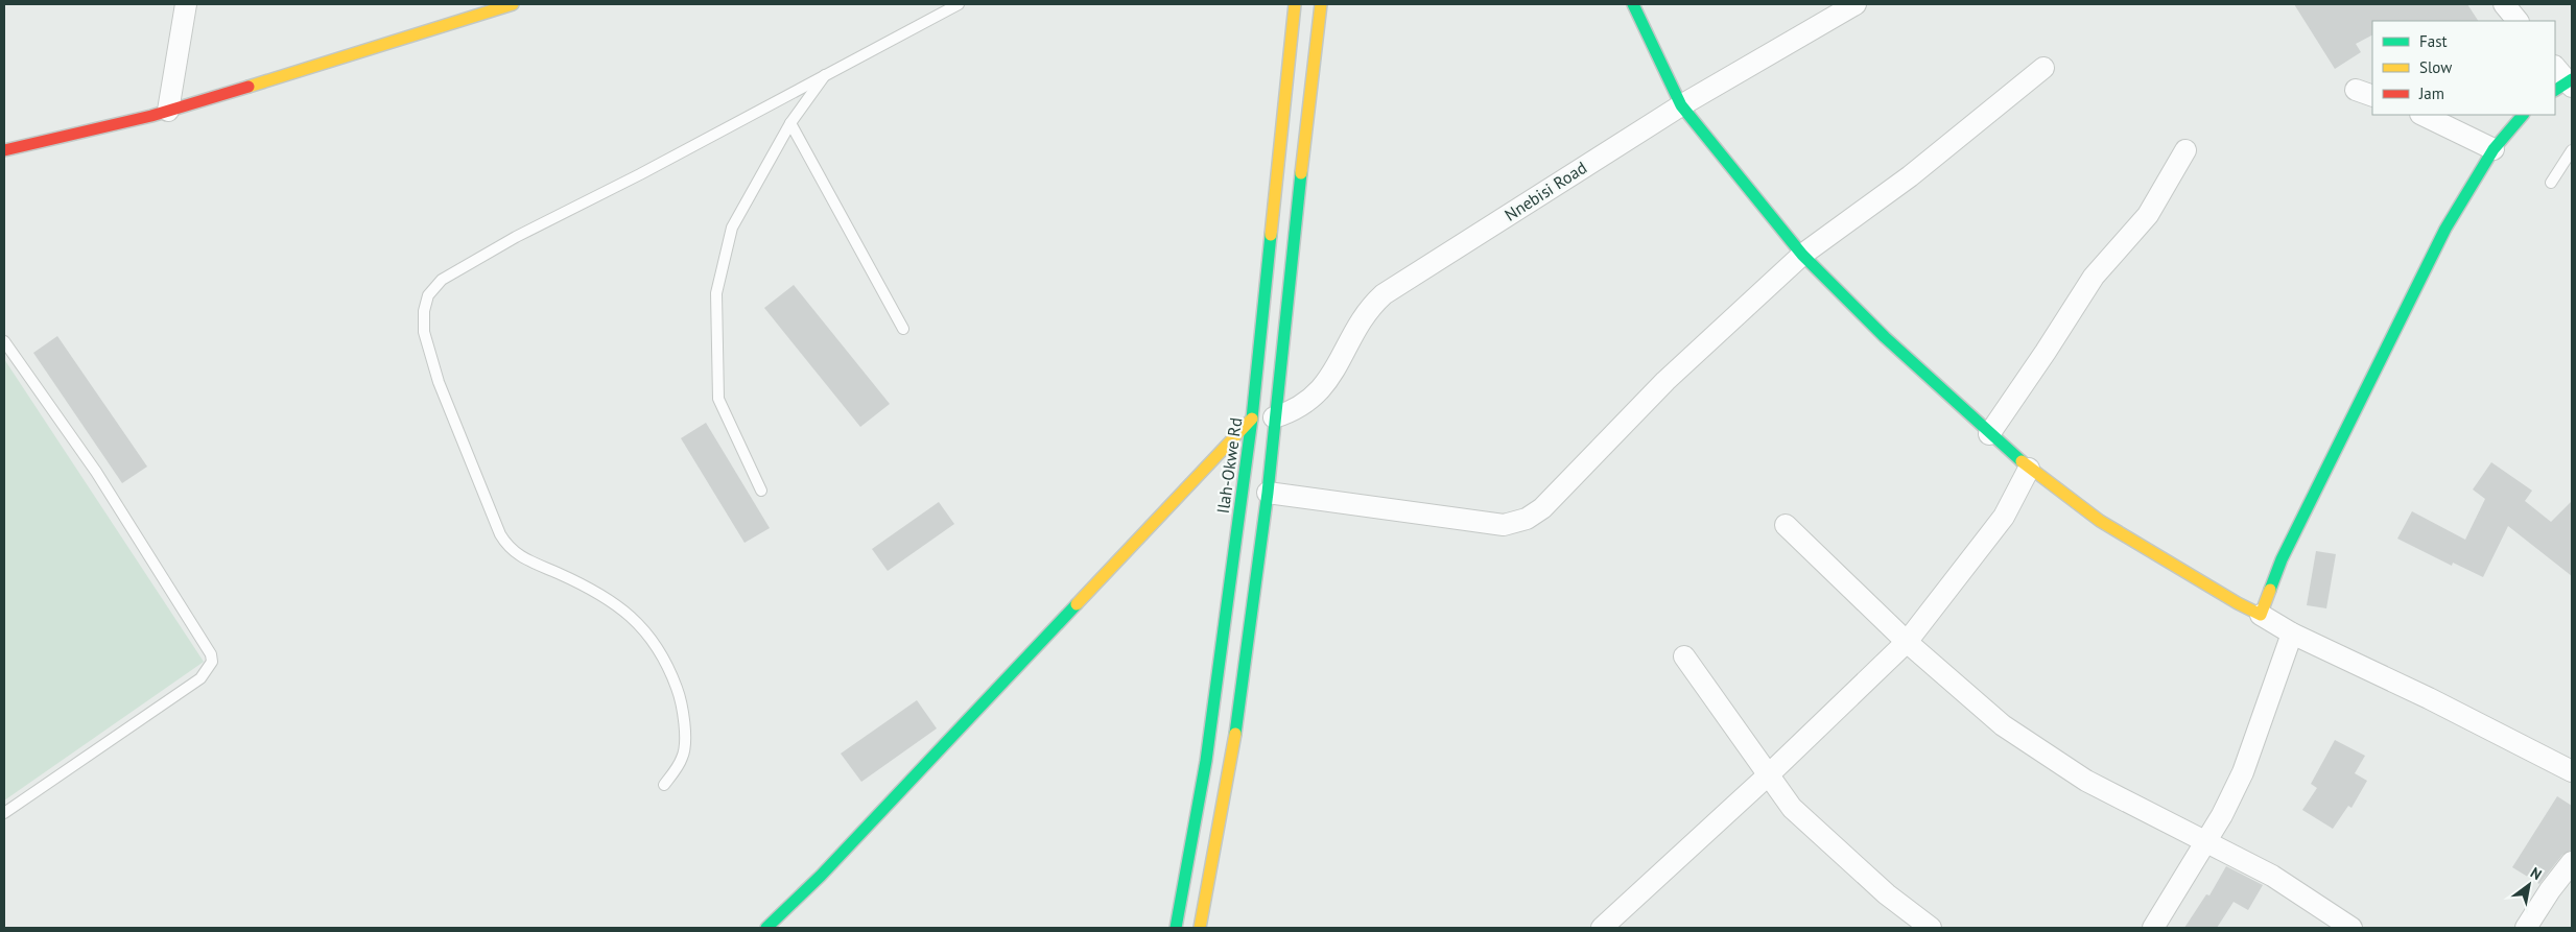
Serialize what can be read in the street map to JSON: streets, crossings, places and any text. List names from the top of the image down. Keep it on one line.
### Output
{"streets":{"street":["Nnebisi Road","Ilah-Okwe Rd"]},"legend":["Fast","Slow","Jam"],"north":"top right"}
